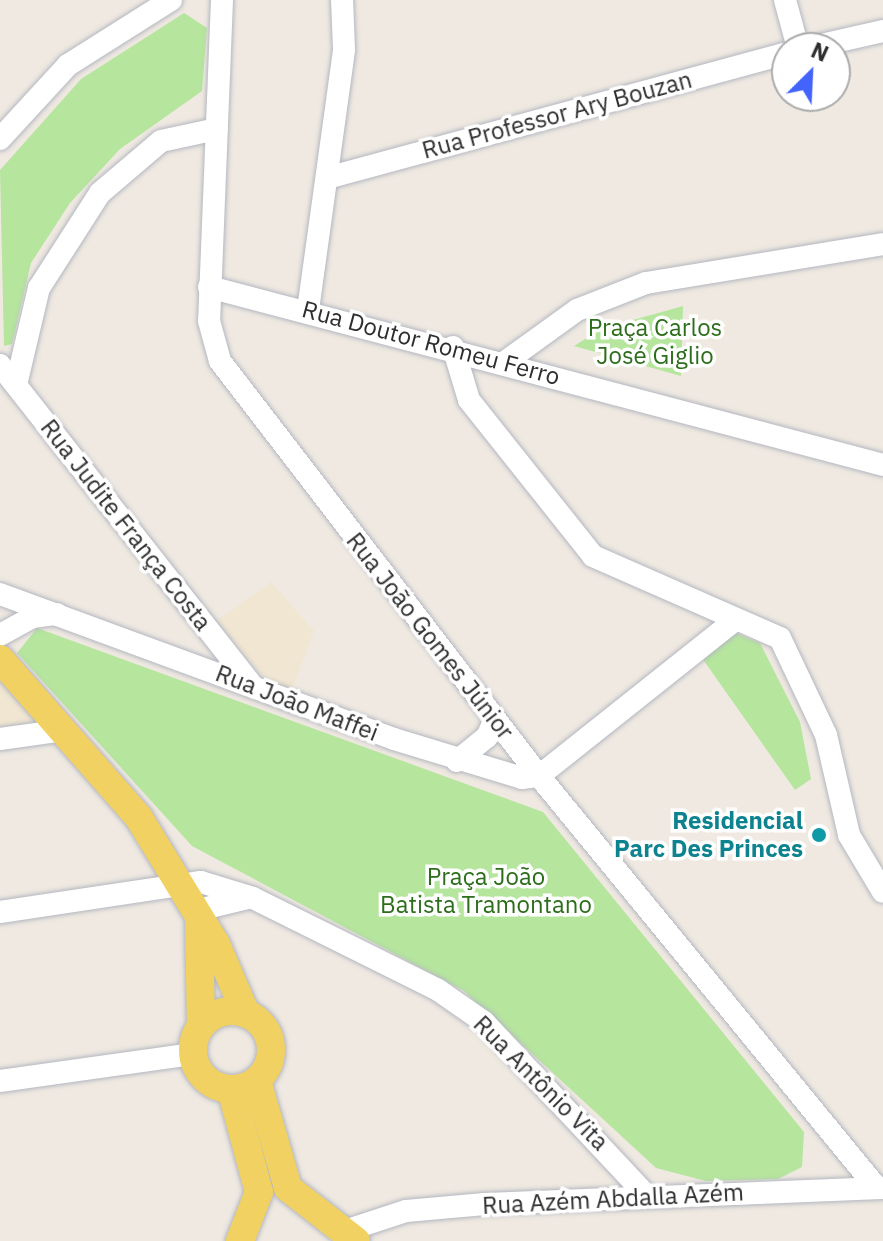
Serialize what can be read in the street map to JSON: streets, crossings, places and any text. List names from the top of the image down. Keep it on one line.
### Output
{"streets":{"street":["Rua Professor Ary Bouzan","Rua Doutor Romeu Ferro","Rua Judite França Costa","Rua João Gomes Júnior","Rua João Maffei","Rua Antônio Vita","Rua Azém Abdalla Azém"]},"crossings":[["Rua Doutor Romeu Ferro","Rua João Gomes Júnior"],["Rua Judite França Costa","Rua João Maffei"],["Rua João Gomes Júnior","Rua João Maffei"],["Rua João Gomes Júnior","Rua Azém Abdalla Azém"],["Rua Antônio Vita","Rua Azém Abdalla Azém"]],"parks":["Praça Carlos José Giglio","Praça João Batista Tramontano"],"places":["Residencial Parc Des Princes"],"north":"top right"}
